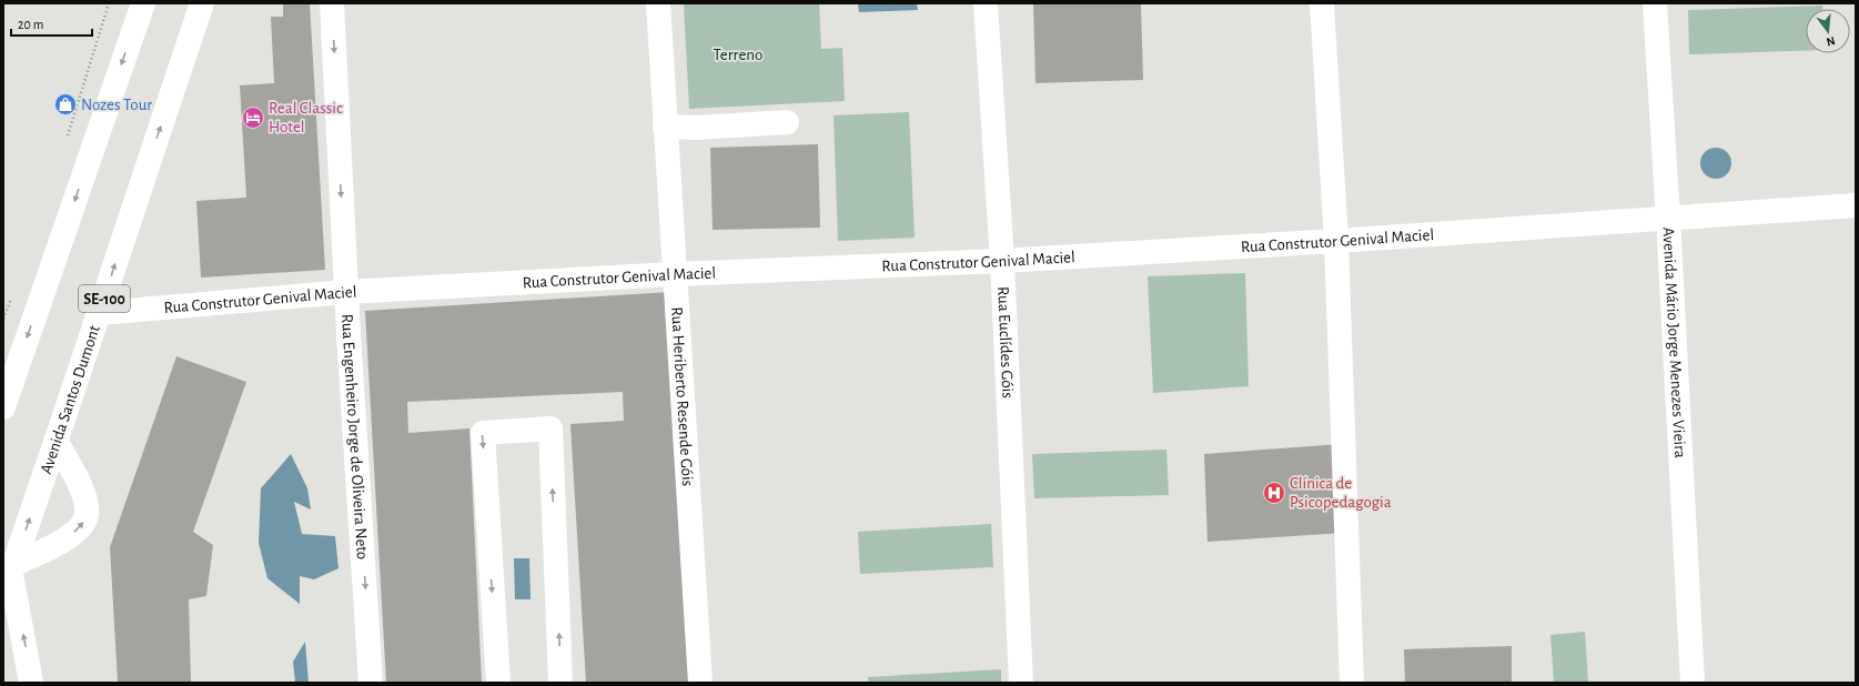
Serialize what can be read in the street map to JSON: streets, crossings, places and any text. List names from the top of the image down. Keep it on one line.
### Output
{"streets":{"street":["Rua Construtor Genival Maciel","SE-100","Rua Euclídes Góis","Avenida Mário Jorge Menezes Vieira","Rua Heriberto Resende Góis","Avenida Santos Dumont","Rua Engenheiro Jorge de Oliveira Neto"]},"crossings":[["Rua Construtor Genival Maciel","Rua Euclídes Góis"],["Rua Construtor Genival Maciel","Avenida Mário Jorge Menezes Vieira"],["Rua Construtor Genival Maciel","Rua Heriberto Resende Góis"],["Rua Construtor Genival Maciel","Avenida Santos Dumont"],["Rua Construtor Genival Maciel","Rua Engenheiro Jorge de Oliveira Neto"]],"one_way":["Rua Engenheiro Jorge de Oliveira Neto"],"parks":["Terreno"],"places":{"shop":["Nozes Tour"],"hotel":["Real Classic Hotel"],"hospital":["Clínica de Psicopedagogia"]},"scale_bar":"20 m","north":"bottom"}
